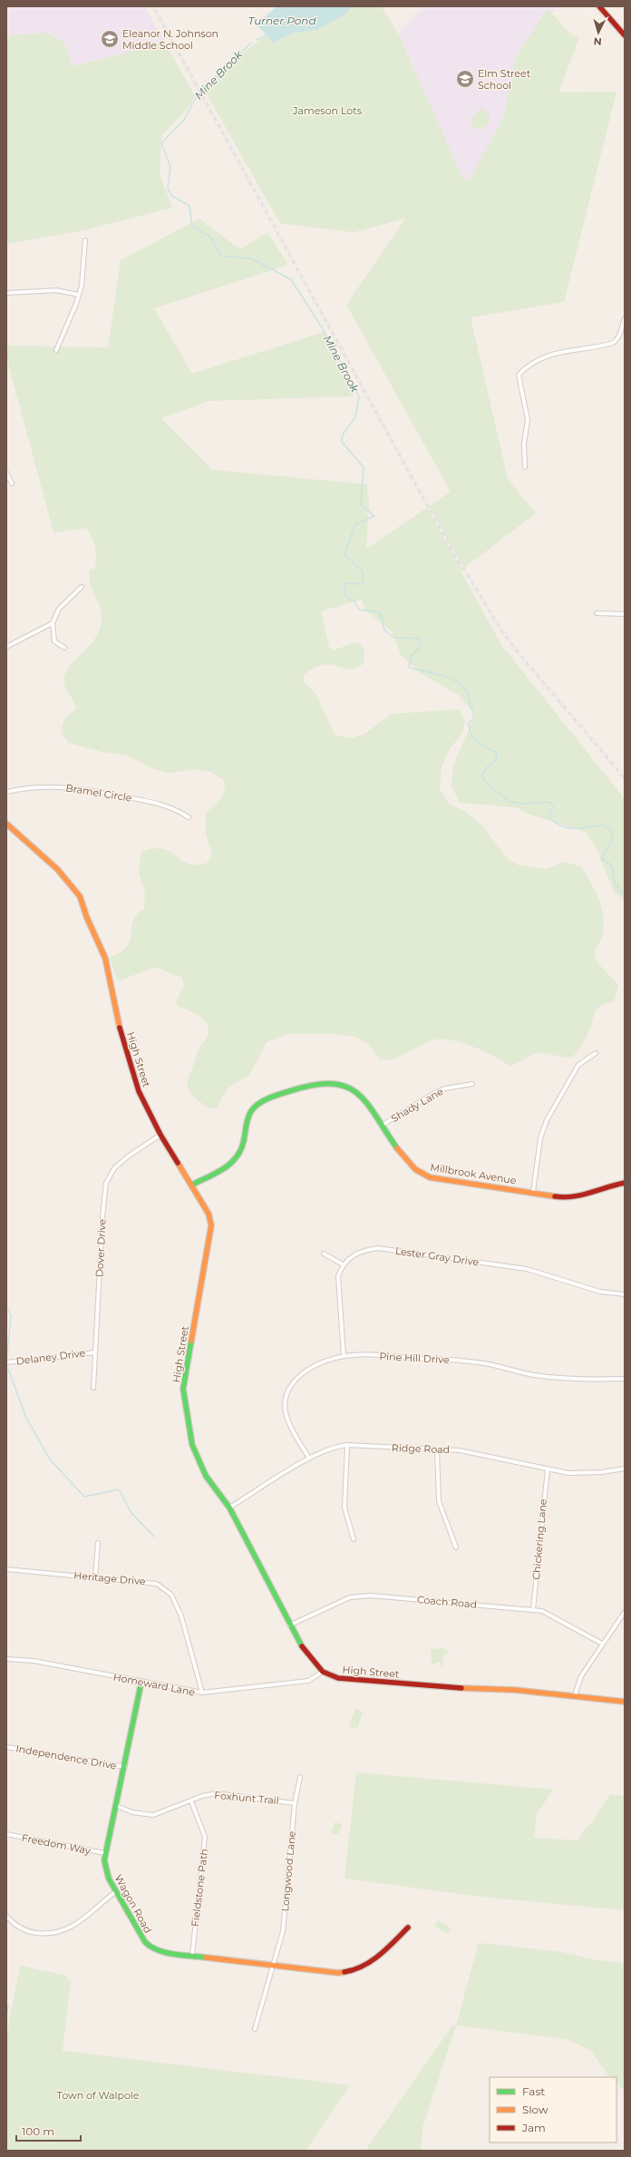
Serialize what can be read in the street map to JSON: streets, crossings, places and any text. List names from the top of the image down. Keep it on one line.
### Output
{"streets":{"street":["Bramel Circle","High Street","Shady Lane","Millbrook Avenue","Dover Drive","Lester Gray Drive","Delaney Drive","Pine Hill Drive","Ridge Road","Chickering Lane","Heritage Drive","Coach Road","Homeward Lane","Independence Drive","Foxhunt Trail","Freedom Way","Longwood Lane","Fieldstone Path","Wagon Road"]},"crossings":[["High Street","Millbrook Avenue"],["High Street","Dover Drive"],["High Street","Ridge Road"],["High Street","Coach Road"],["High Street","Homeward Lane"],["Shady Lane","Millbrook Avenue"],["Dover Drive","Delaney Drive"],["Pine Hill Drive","Ridge Road"],["Ridge Road","Chickering Lane"],["Chickering Lane","Coach Road"],["Heritage Drive","Homeward Lane"],["Homeward Lane","Wagon Road"],["Independence Drive","Wagon Road"],["Foxhunt Trail","Longwood Lane"],["Foxhunt Trail","Fieldstone Path"],["Foxhunt Trail","Wagon Road"],["Freedom Way","Wagon Road"],["Longwood Lane","Wagon Road"],["Fieldstone Path","Wagon Road"]],"water":["Turner Pond","Mine Brook"],"parks":["Jameson Lots","Town of Walpole"],"places":{"school or university":["Eleanor N. Johnson Middle School","Elm Street School"]},"legend":["Fast","Slow","Jam"],"scale_bar":"100 m","north":"bottom"}
